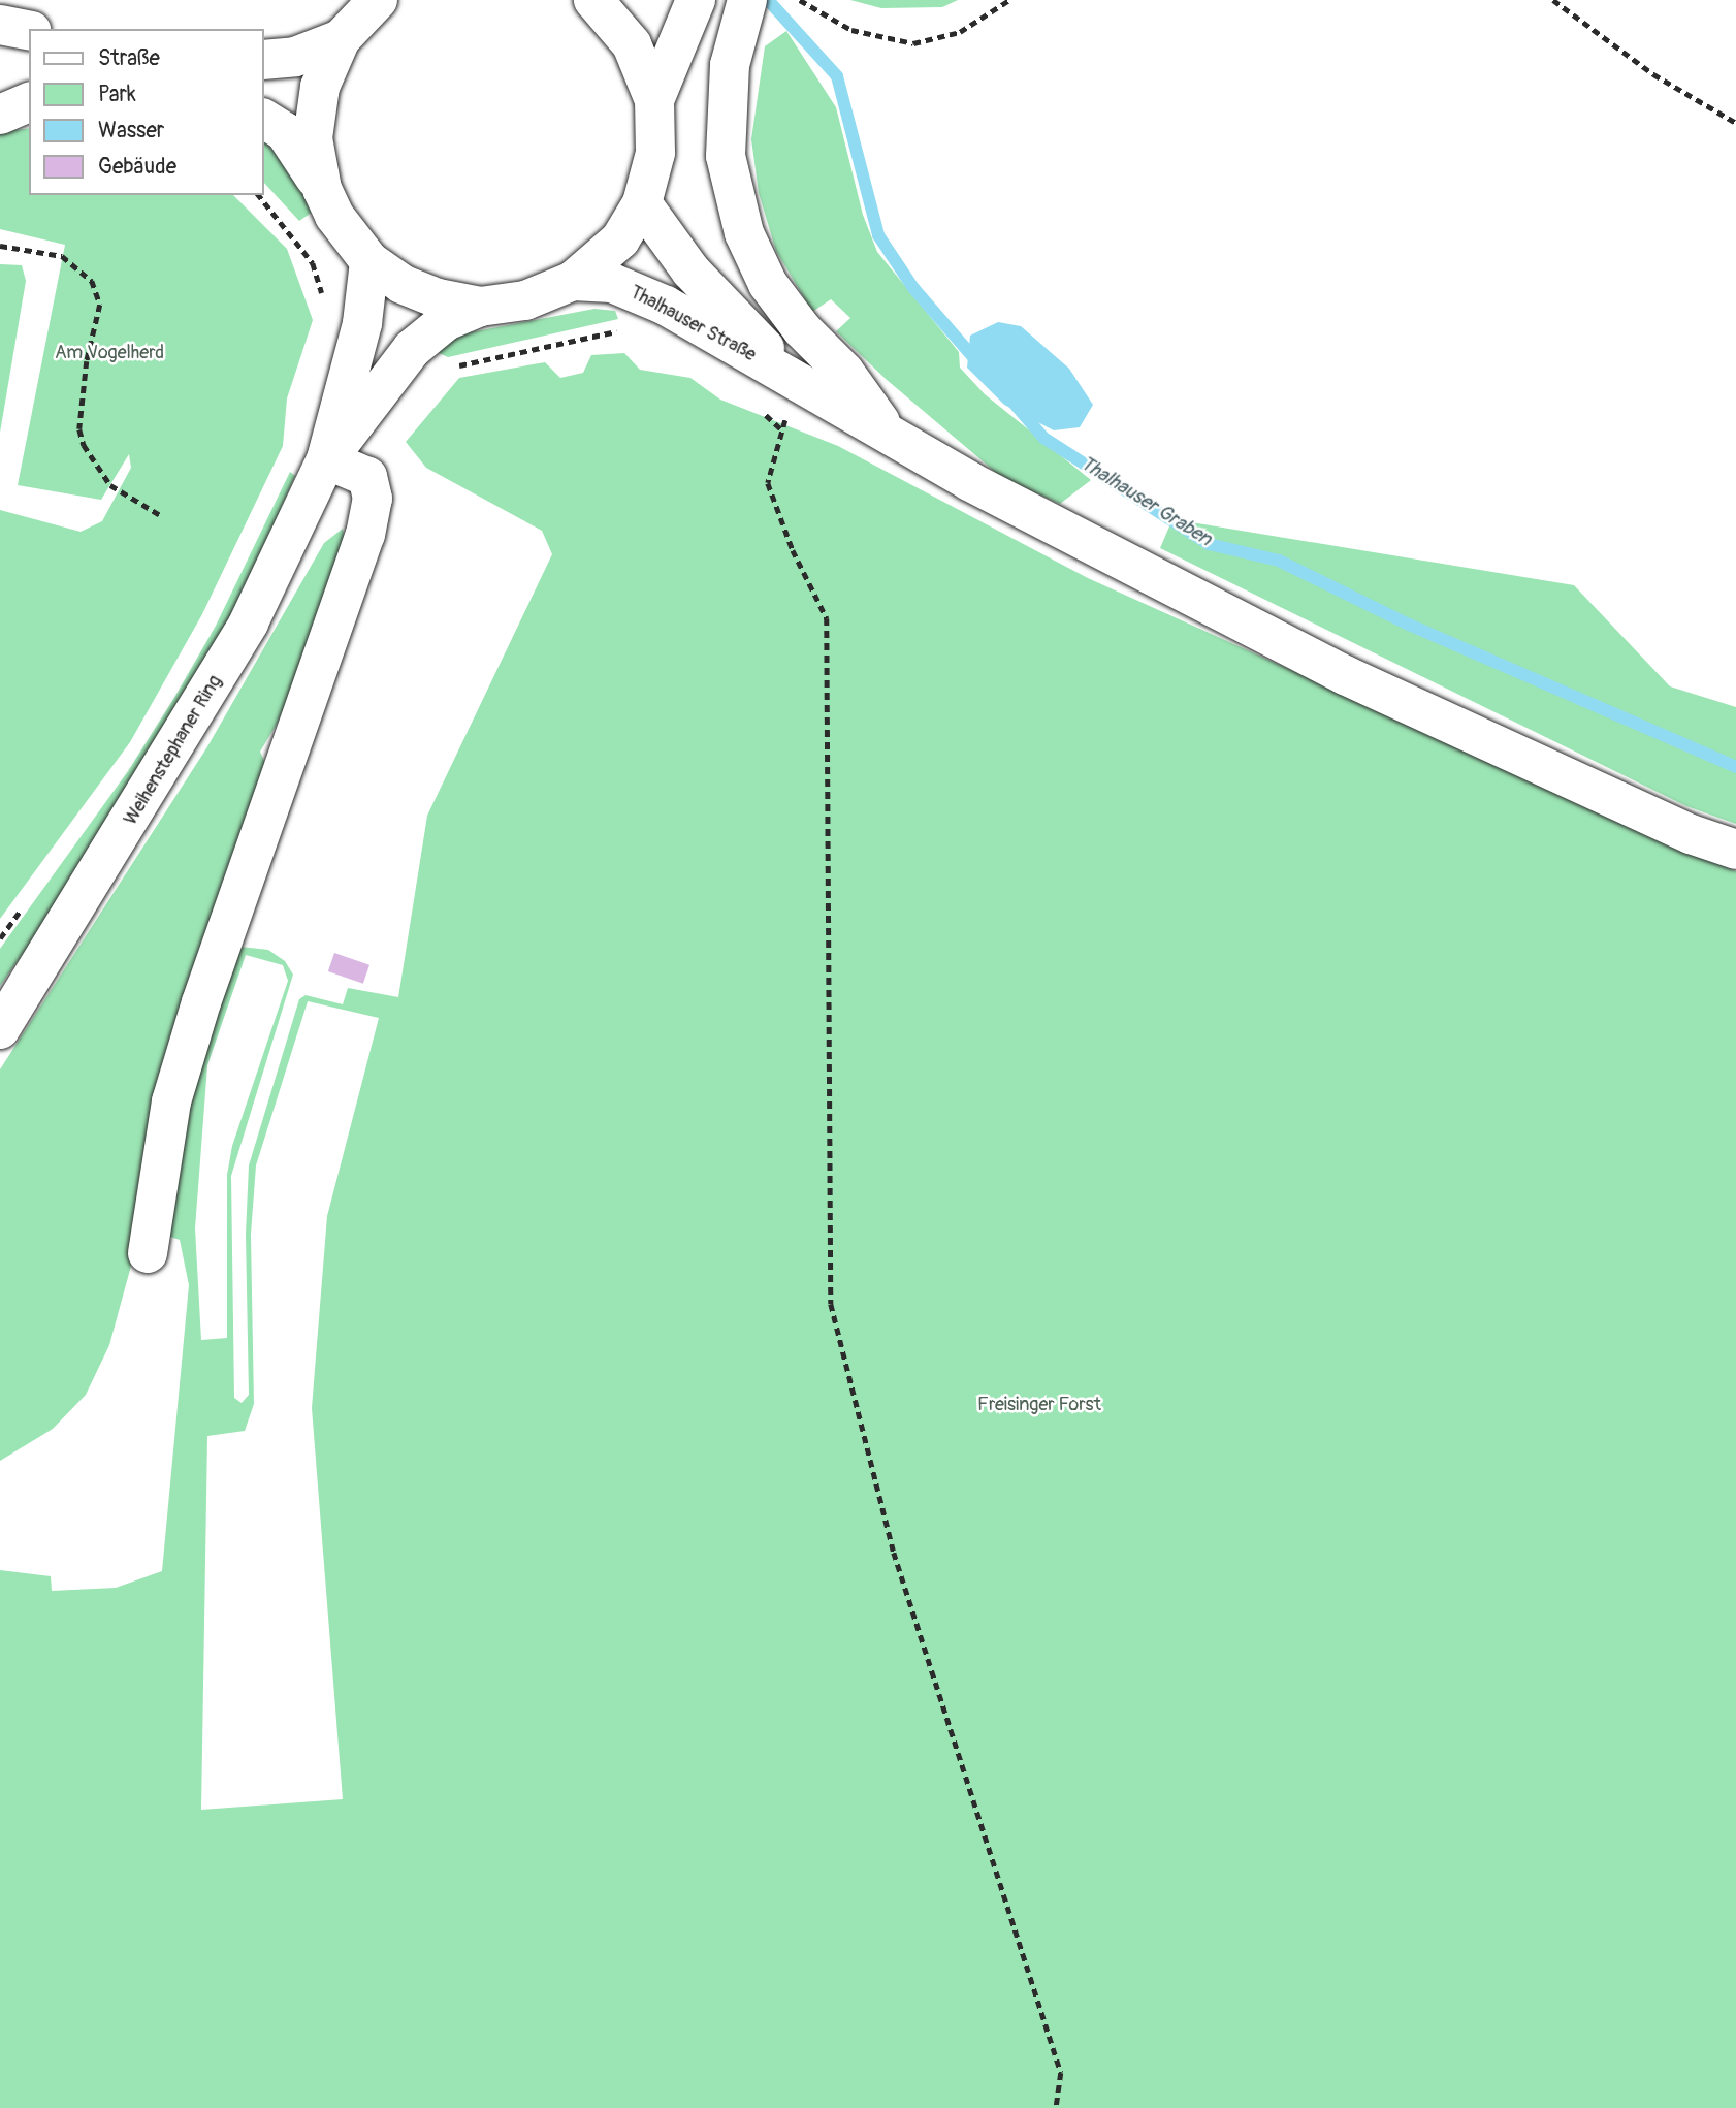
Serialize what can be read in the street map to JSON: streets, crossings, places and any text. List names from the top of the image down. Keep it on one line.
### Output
{"streets":{"main road":["Thalhauser Straße","Weihenstephaner Ring"]},"water":["Thalhauser Graben"],"parks":["Am Vogelherd","Freisinger Forst"],"legend":["Straße","Park","Wasser","Gebäude"]}
